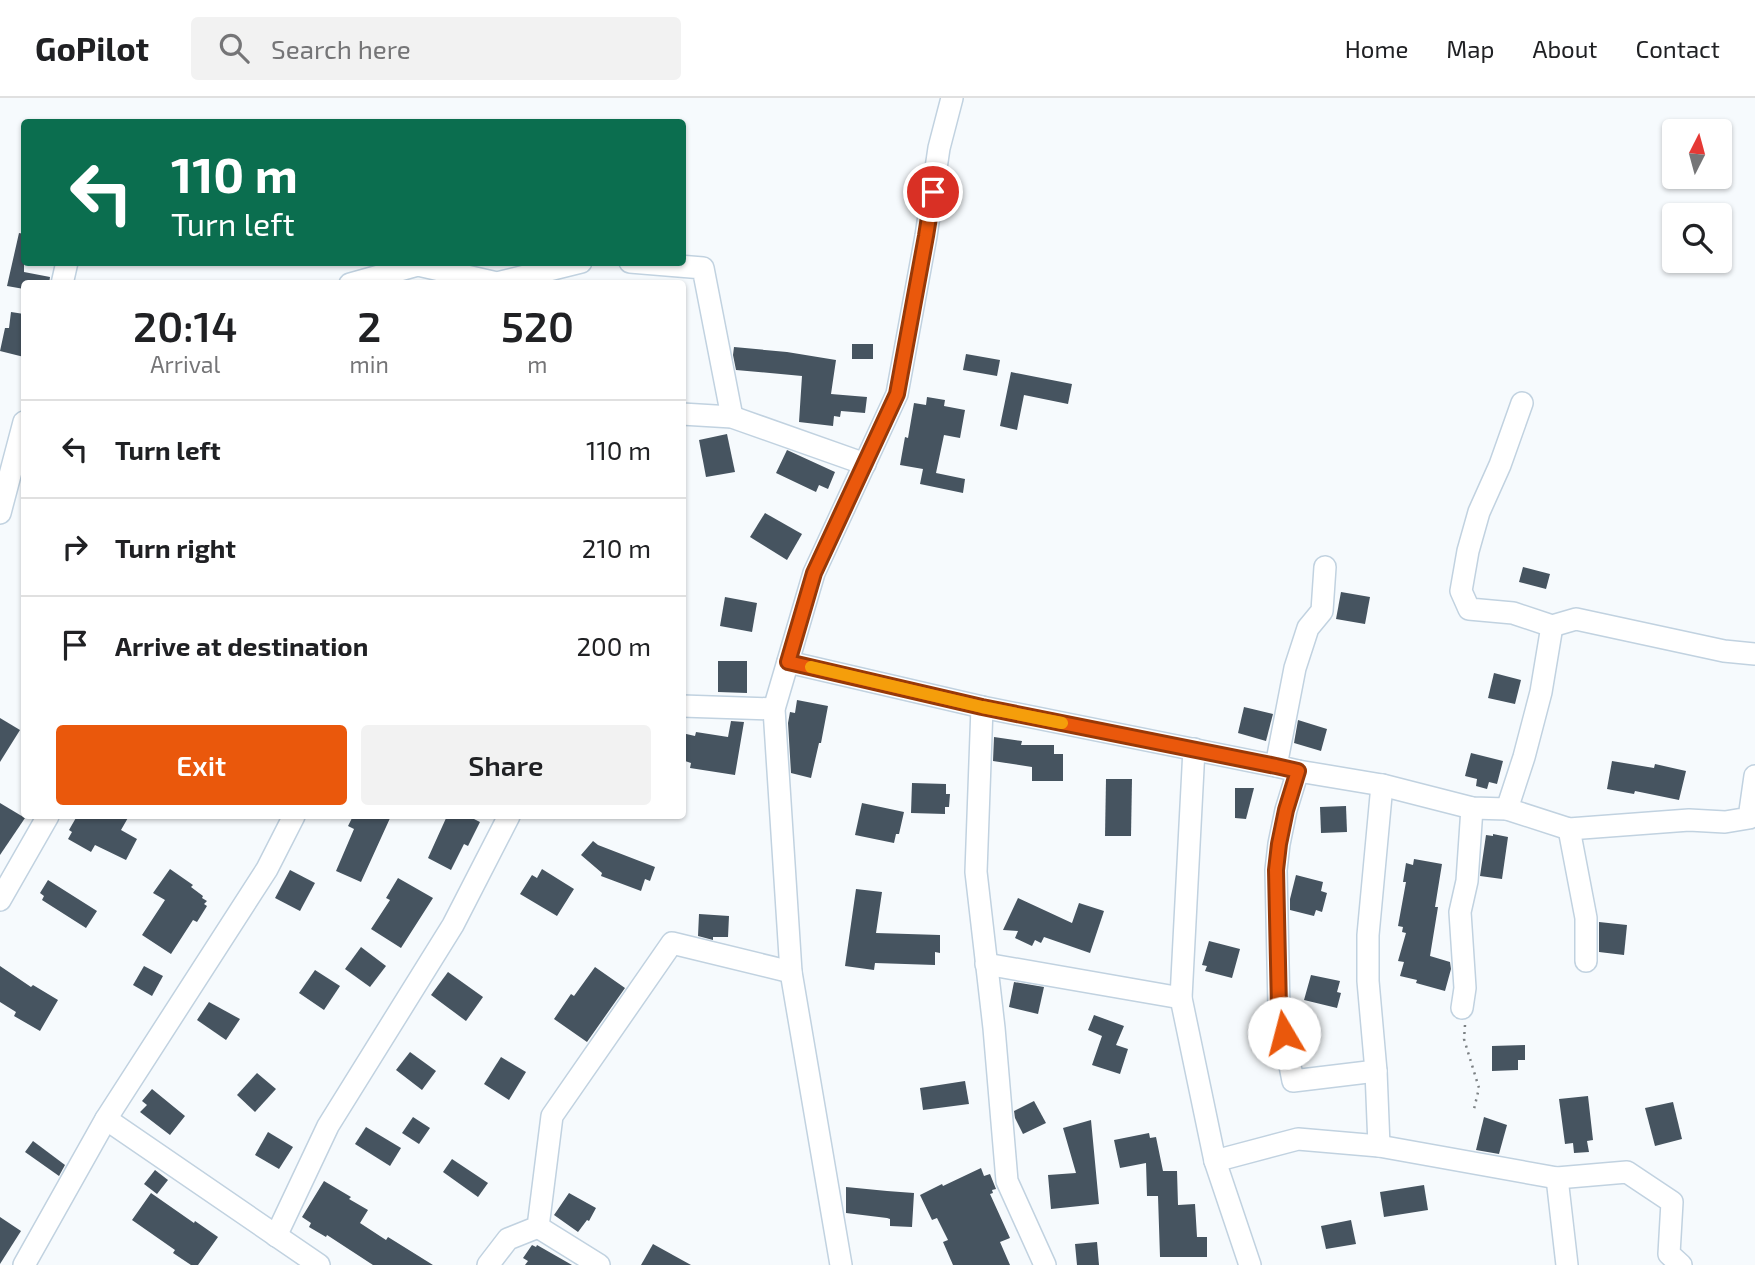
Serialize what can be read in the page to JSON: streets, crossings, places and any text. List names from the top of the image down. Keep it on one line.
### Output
{"north":"top","page":{"header":"GoPilot","search":"Search here","nav":["Home","Map","About","Contact"],"turn":["110 m","Turn left"],"eta":["20:14","Arrival","2","min","520","m"],"list":[{"name":"Turn left","value":"110 m"},{"name":"Turn right","value":"210 m"},{"name":"Arrive at destination","value":"200 m"}],"buttons":["Exit","Share"]}}
